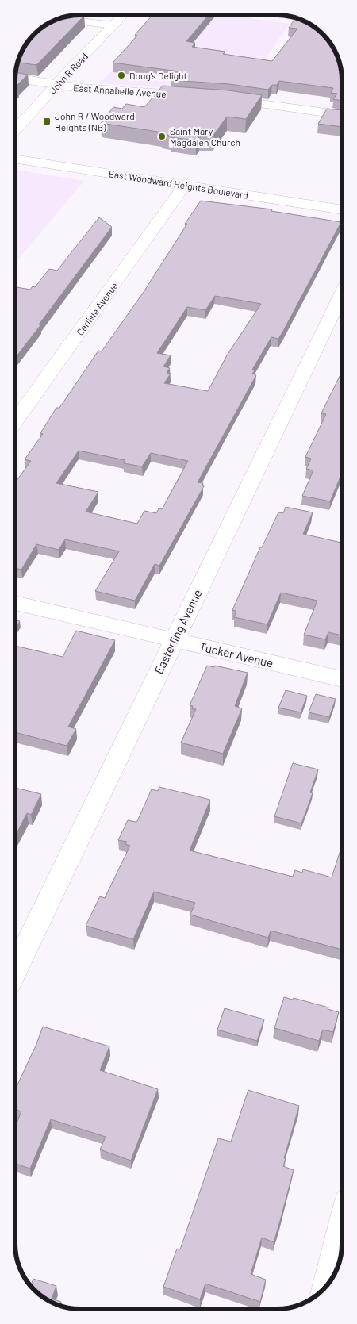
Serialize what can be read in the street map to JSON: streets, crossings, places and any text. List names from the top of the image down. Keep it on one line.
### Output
{"streets":{"street":["John R Road","East Annabelle Avenue","East Woodward Heights Boulevard","Carlisle Avenue","Easterling Avenue","Tucker Avenue"]},"crossings":[["John R Road","East Annabelle Avenue"],["East Woodward Heights Boulevard","Carlisle Avenue"],["Easterling Avenue","Tucker Avenue"]],"places":{"other":["Doug's Delight","Saint Mary Magdalen Church"],"transit":["John R / Woodward Heights (NB)"]}}
